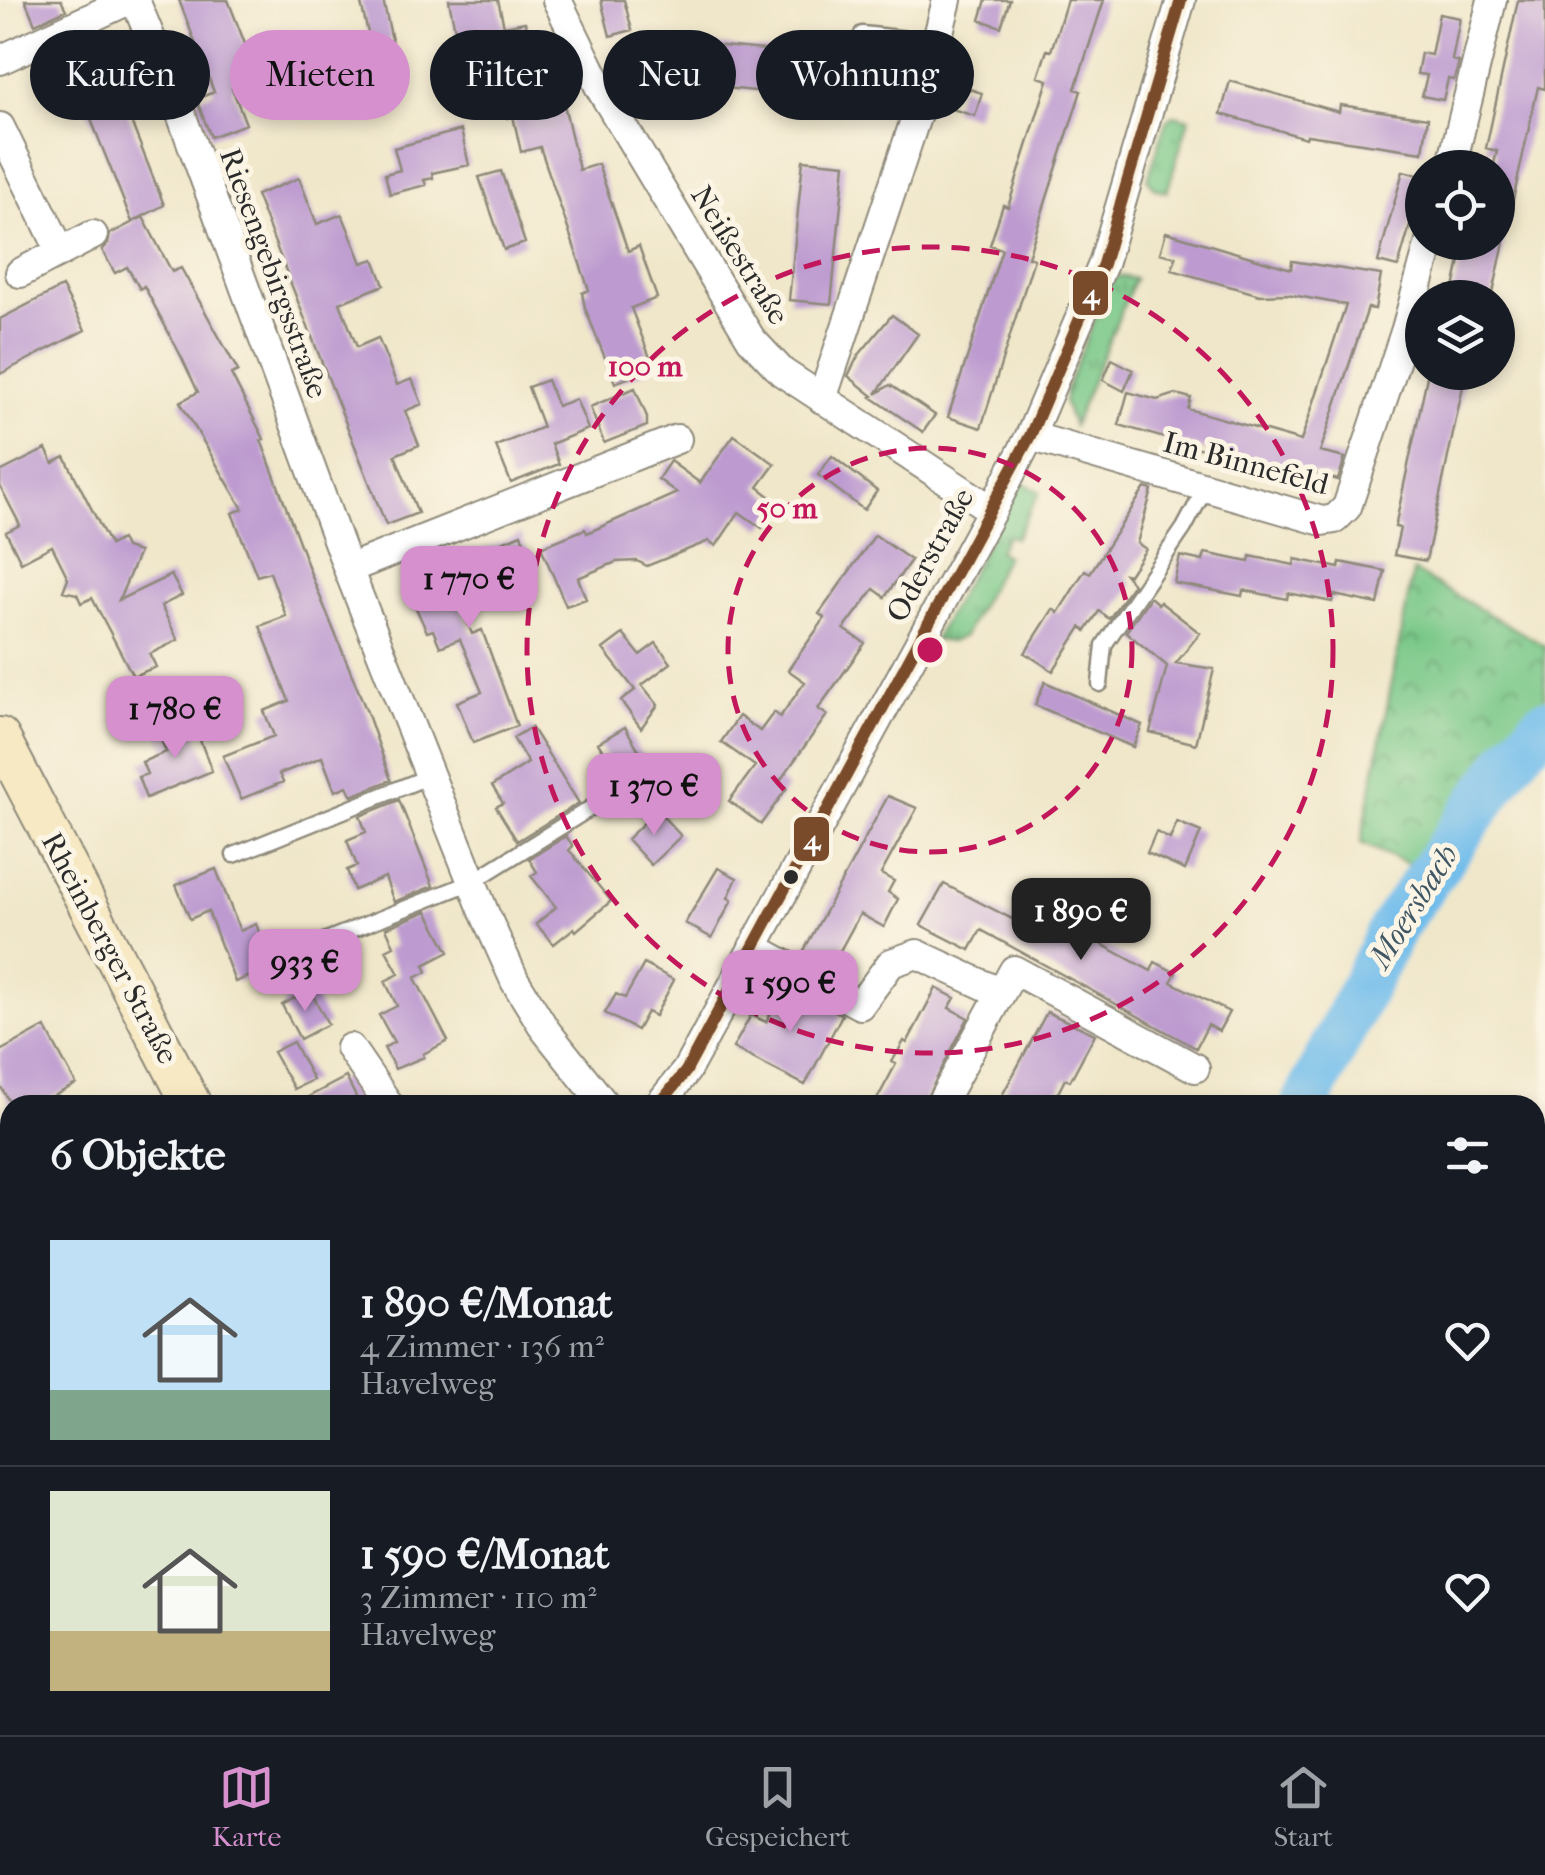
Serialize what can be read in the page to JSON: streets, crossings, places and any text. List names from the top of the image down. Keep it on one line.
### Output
{"streets":{"main road":["Rheinberger Straße"],"street":["Neißestraße","Riesengebirgsstraße","Im Binnefeld","Oderstraße"]},"crossings":[["Neißestraße","Oderstraße"],["Im Binnefeld","Oderstraße"]],"water":["Moersbach"],"lines":["transit line 4"],"page":{"chip":["Kaufen","Mieten","Filter","Neu","Wohnung"],"price":["1 770 €","1 780 €","1 370 €","1 890 €","933 €","1 590 €"],"heading":"6 Objekte","list":[{"name":"1 890 €/Monat","note":"4 Zimmer · 136 m² · Havelweg"},{"name":"1 590 €/Monat","note":"3 Zimmer · 110 m² · Havelweg"}],"tabs":["Karte","Gespeichert","Start"]},"rings":["100 m","50 m"]}
